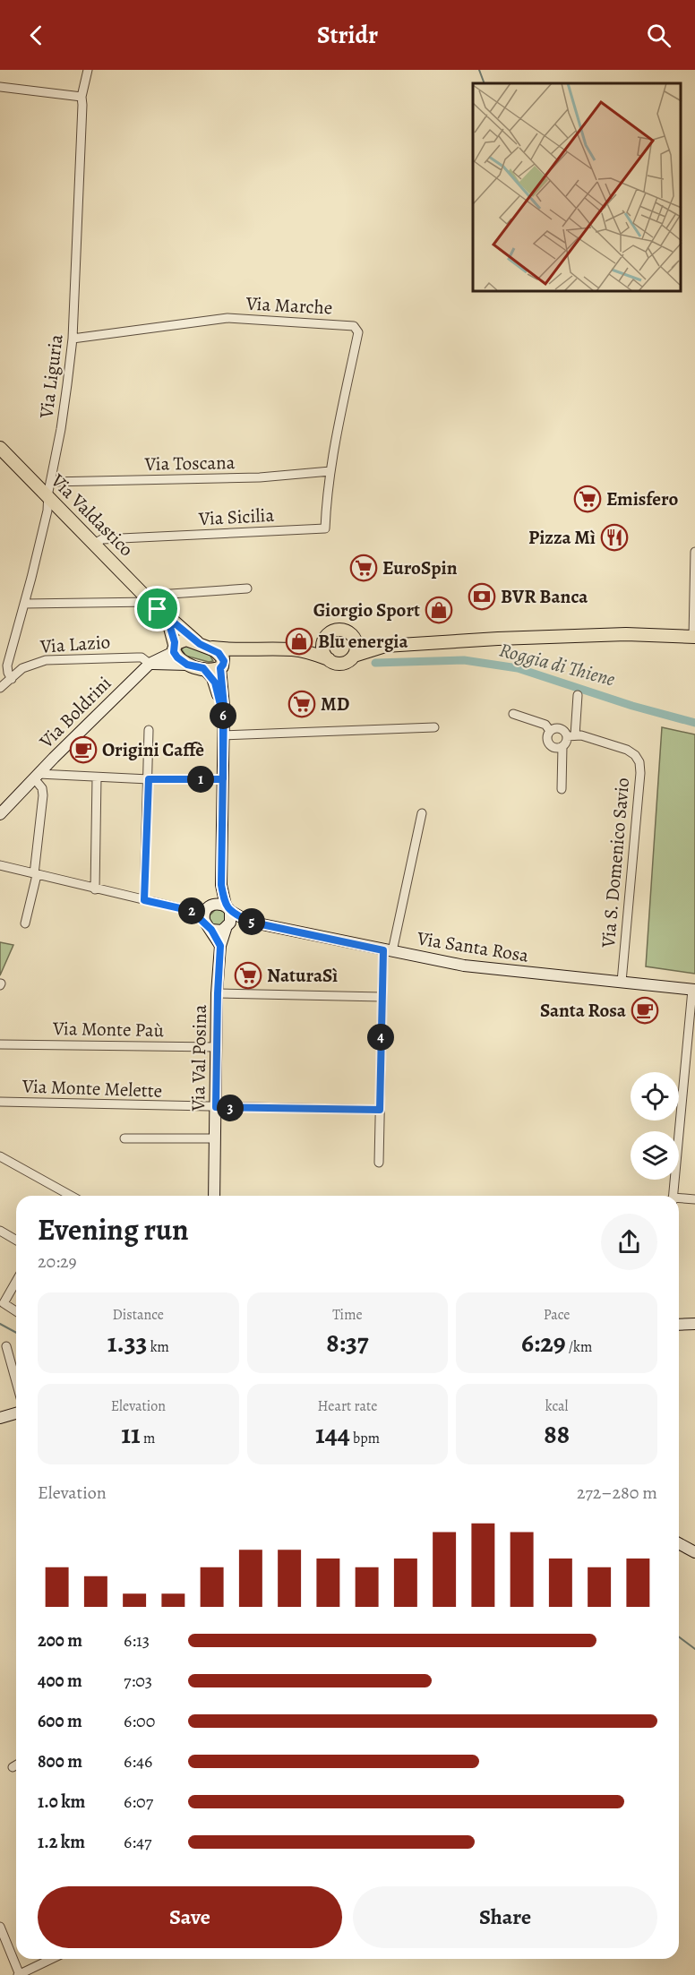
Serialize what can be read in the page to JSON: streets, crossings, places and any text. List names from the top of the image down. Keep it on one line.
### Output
{"streets":{"main road":["Via Valdastico"],"street":["Via Marche","Via Liguria","Via Toscana","Via Sicilia","Via Lazio","Via Boldrini","Via S. Domenico Savio","Via Santa Rosa","Via Monte Paù","Via Val Posina","Via Monte Melette"]},"crossings":[["Via Marche","Via Liguria"],["Via Marche","Via Toscana"],["Via Marche","Via Sicilia"],["Via Liguria","Via Toscana"],["Via Liguria","Via Valdastico"],["Via Liguria","Via Lazio"],["Via Toscana","Via Sicilia"],["Via Valdastico","Via Sicilia"],["Via Valdastico","Via Lazio"],["Via Valdastico","Via Val Posina"],["Via Lazio","Via Boldrini"],["Via S. Domenico Savio","Via Santa Rosa"],["Via Santa Rosa","Via Val Posina"],["Via Monte Paù","Via Val Posina"],["Via Val Posina","Via Monte Melette"]],"water":["Roggia di Thiene"],"places":{"supermarket":["Emisfero","EuroSpin","MD","NaturaSì"],"restaurant":["Pizza Mì"],"bank":["BVR Banca"],"shop":["Giorgio Sport","Blu energia"],"cafe":["Origini Caffè","Santa Rosa"]},"page":{"header":"Stridr","pins":["6","1","2","5","4","3"],"heading":["Evening run","20:29"],"stats":[["Distance","1.33 km"],["Time","8:37"],["Pace","6:29 /km"],["Elevation","11 m"],["Heart rate","144 bpm"],["kcal","88"]],"chart":["Elevation","272–280 m"],"list":[{"name":"200 m","note":"6:13"},{"name":"400 m","note":"7:03"},{"name":"600 m","note":"6:00"},{"name":"800 m","note":"6:46"},{"name":"1.0 km","note":"6:07"},{"name":"1.2 km","note":"6:47"}],"buttons":["Save","Share"]}}
